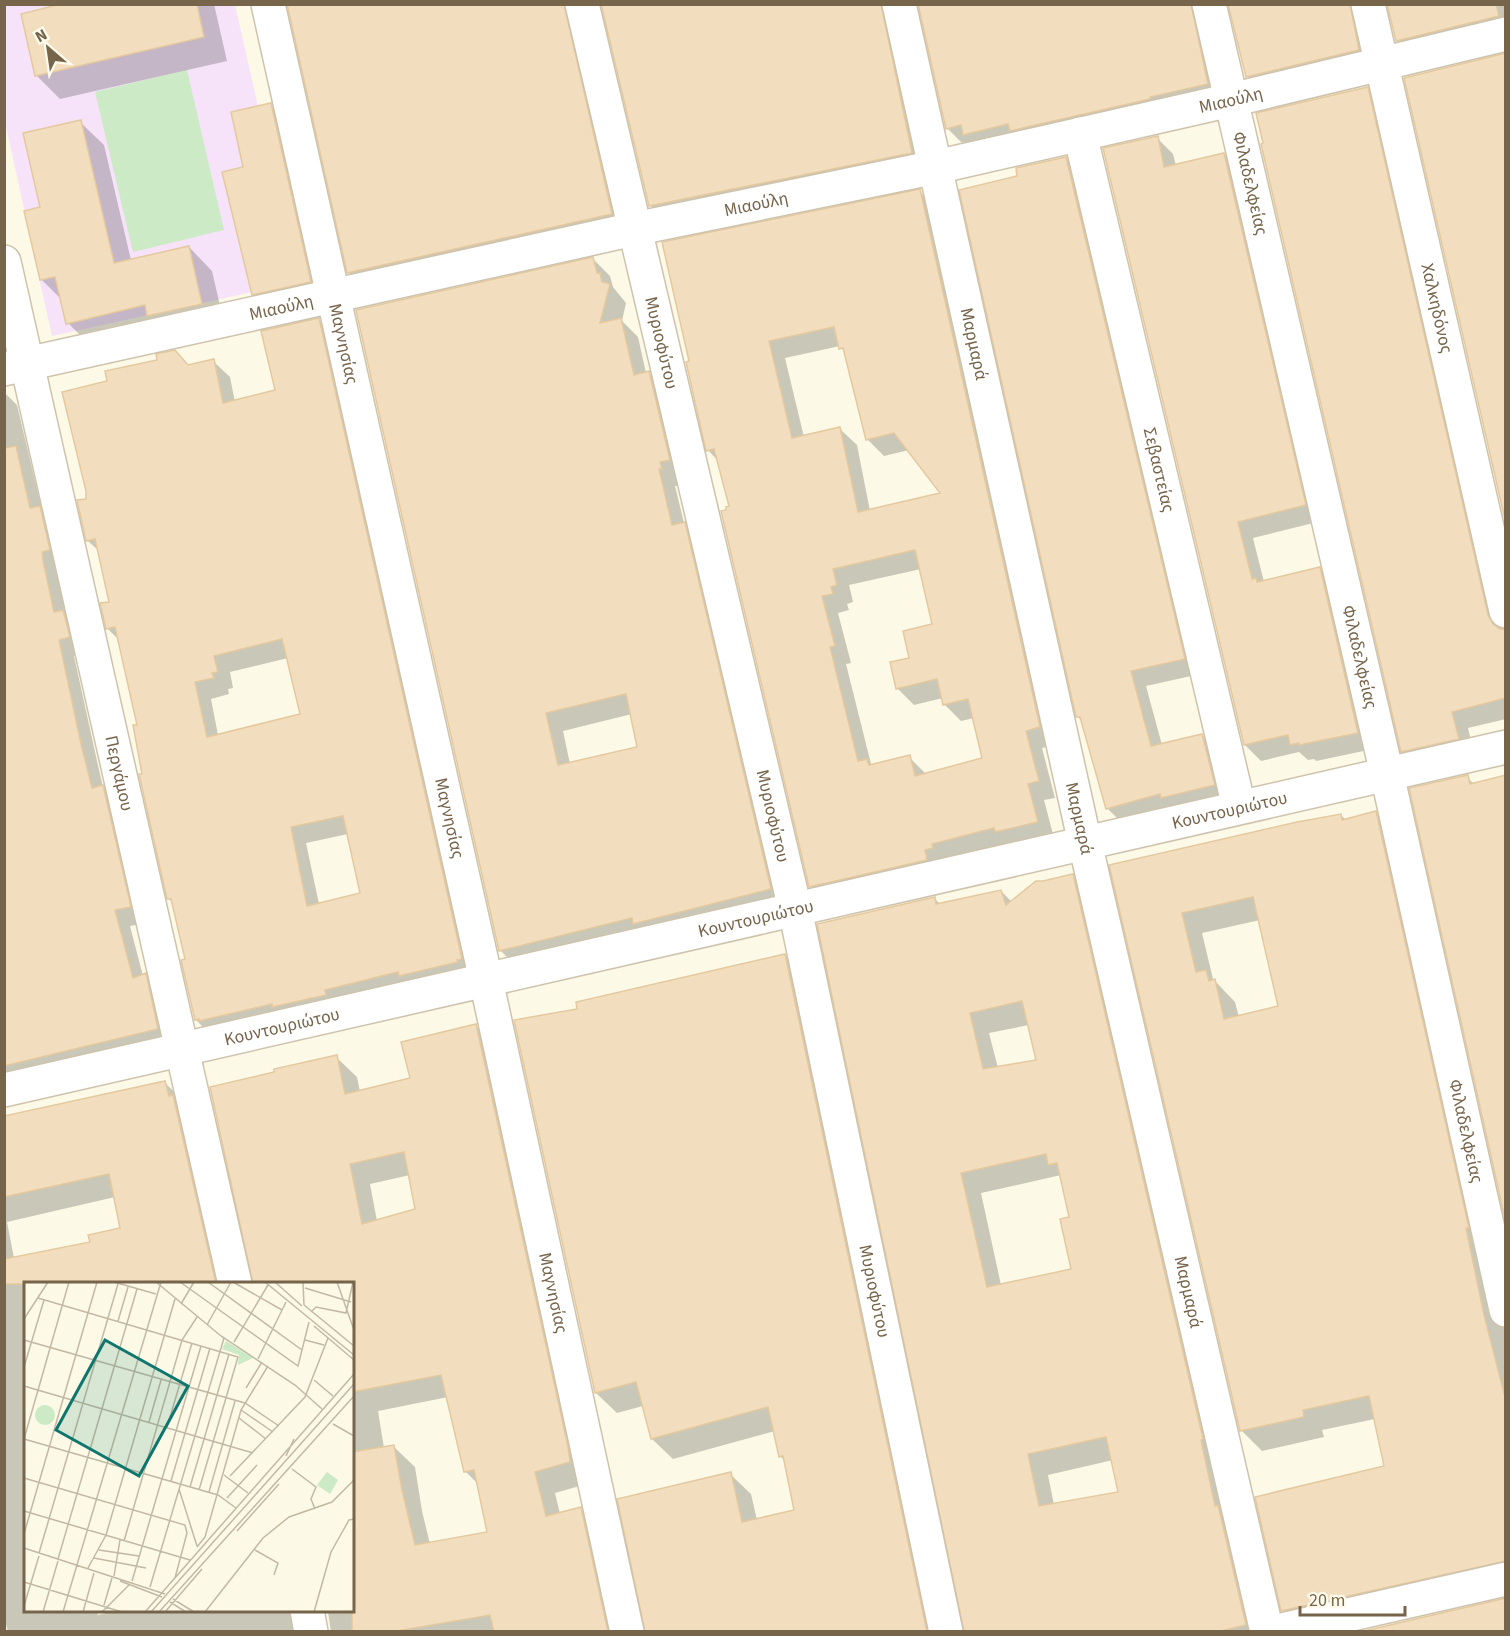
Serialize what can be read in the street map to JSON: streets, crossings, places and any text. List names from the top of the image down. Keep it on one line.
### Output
{"streets":{"street":["Μιαούλη","Φιλαδελφείας","Χαλκηδόνος","Μαγνησίας","Μυριοφύτου","Μαρμαρά","Σεβαστείας","Περγάμου","Κουντουριώτου"]},"crossings":[["Μιαούλη","Φιλαδελφείας"],["Μιαούλη","Χαλκηδόνος"],["Μιαούλη","Μαγνησίας"],["Μιαούλη","Μυριοφύτου"],["Μιαούλη","Μαρμαρά"],["Μιαούλη","Σεβαστείας"],["Μιαούλη","Περγάμου"],["Φιλαδελφείας","Κουντουριώτου"],["Μαγνησίας","Κουντουριώτου"],["Μυριοφύτου","Κουντουριώτου"],["Μαρμαρά","Κουντουριώτου"],["Σεβαστείας","Κουντουριώτου"],["Περγάμου","Κουντουριώτου"]],"scale_bar":"20 m","north":"top left"}
